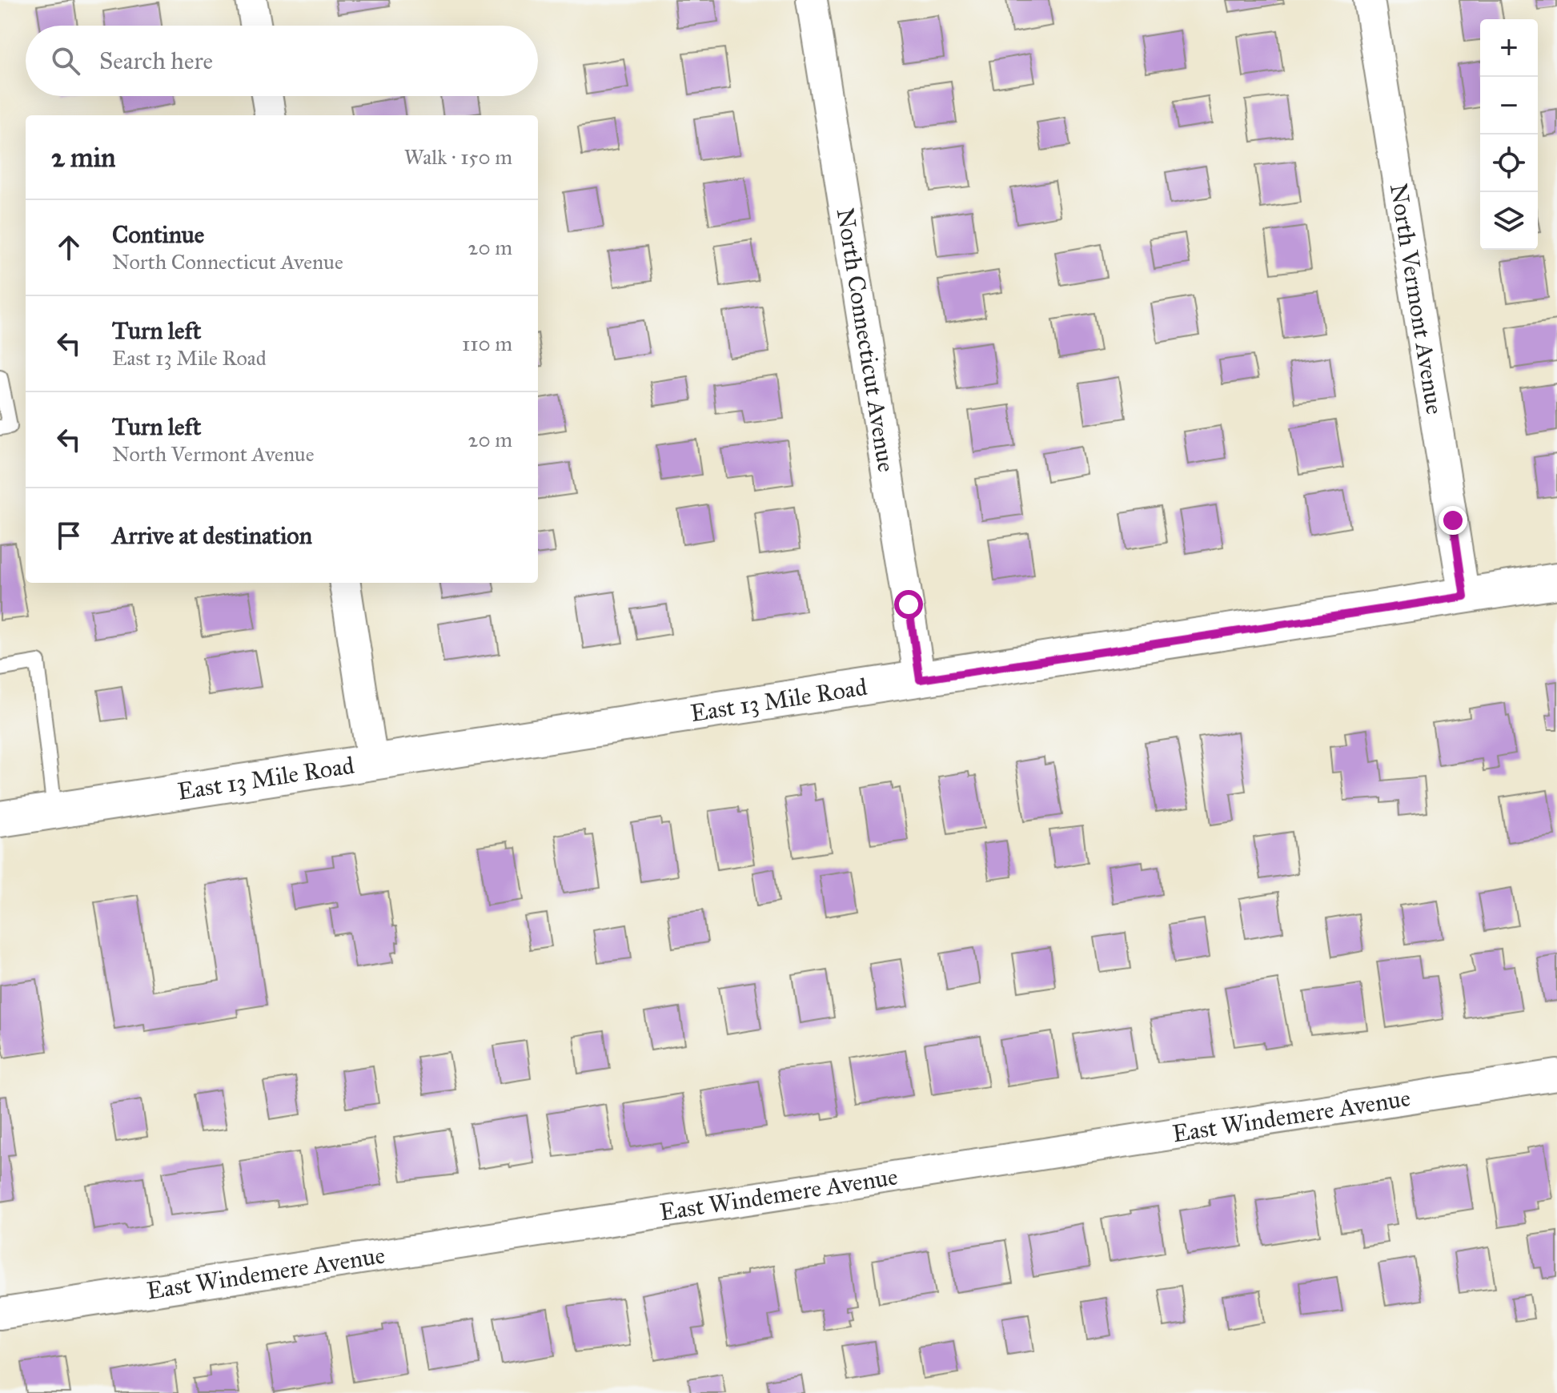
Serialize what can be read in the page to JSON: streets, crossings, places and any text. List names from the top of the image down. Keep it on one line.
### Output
{"streets":{"main road":["East 13 Mile Road"],"street":["North Vermont Avenue","North Connecticut Avenue","East Windemere Avenue"]},"crossings":[["North Vermont Avenue","East 13 Mile Road"],["North Connecticut Avenue","East 13 Mile Road"]],"page":{"map_buttons":["+","−"],"search":"Search here","heading":["2 min","Walk · 150 m"],"list":[["Continue","North Connecticut Avenue","20 m"],["Turn left","East 13 Mile Road","110 m"],["Turn left","North Vermont Avenue","20 m"],"Arrive at destination"]}}
